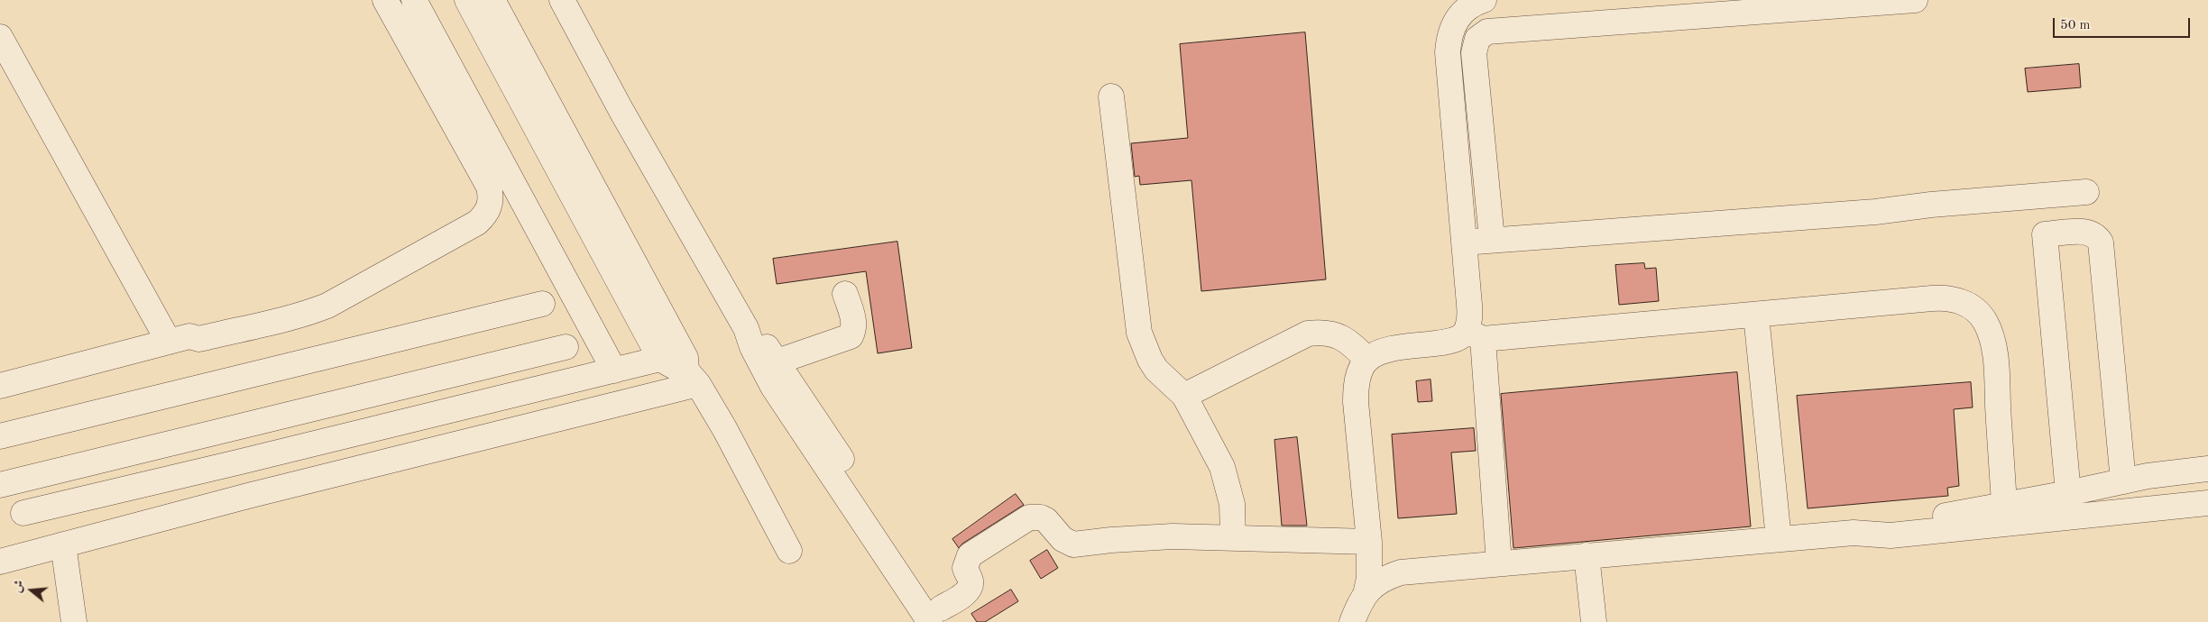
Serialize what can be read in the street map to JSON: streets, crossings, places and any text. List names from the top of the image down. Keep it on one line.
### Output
{"scale_bar":"50 m","north":"left"}
